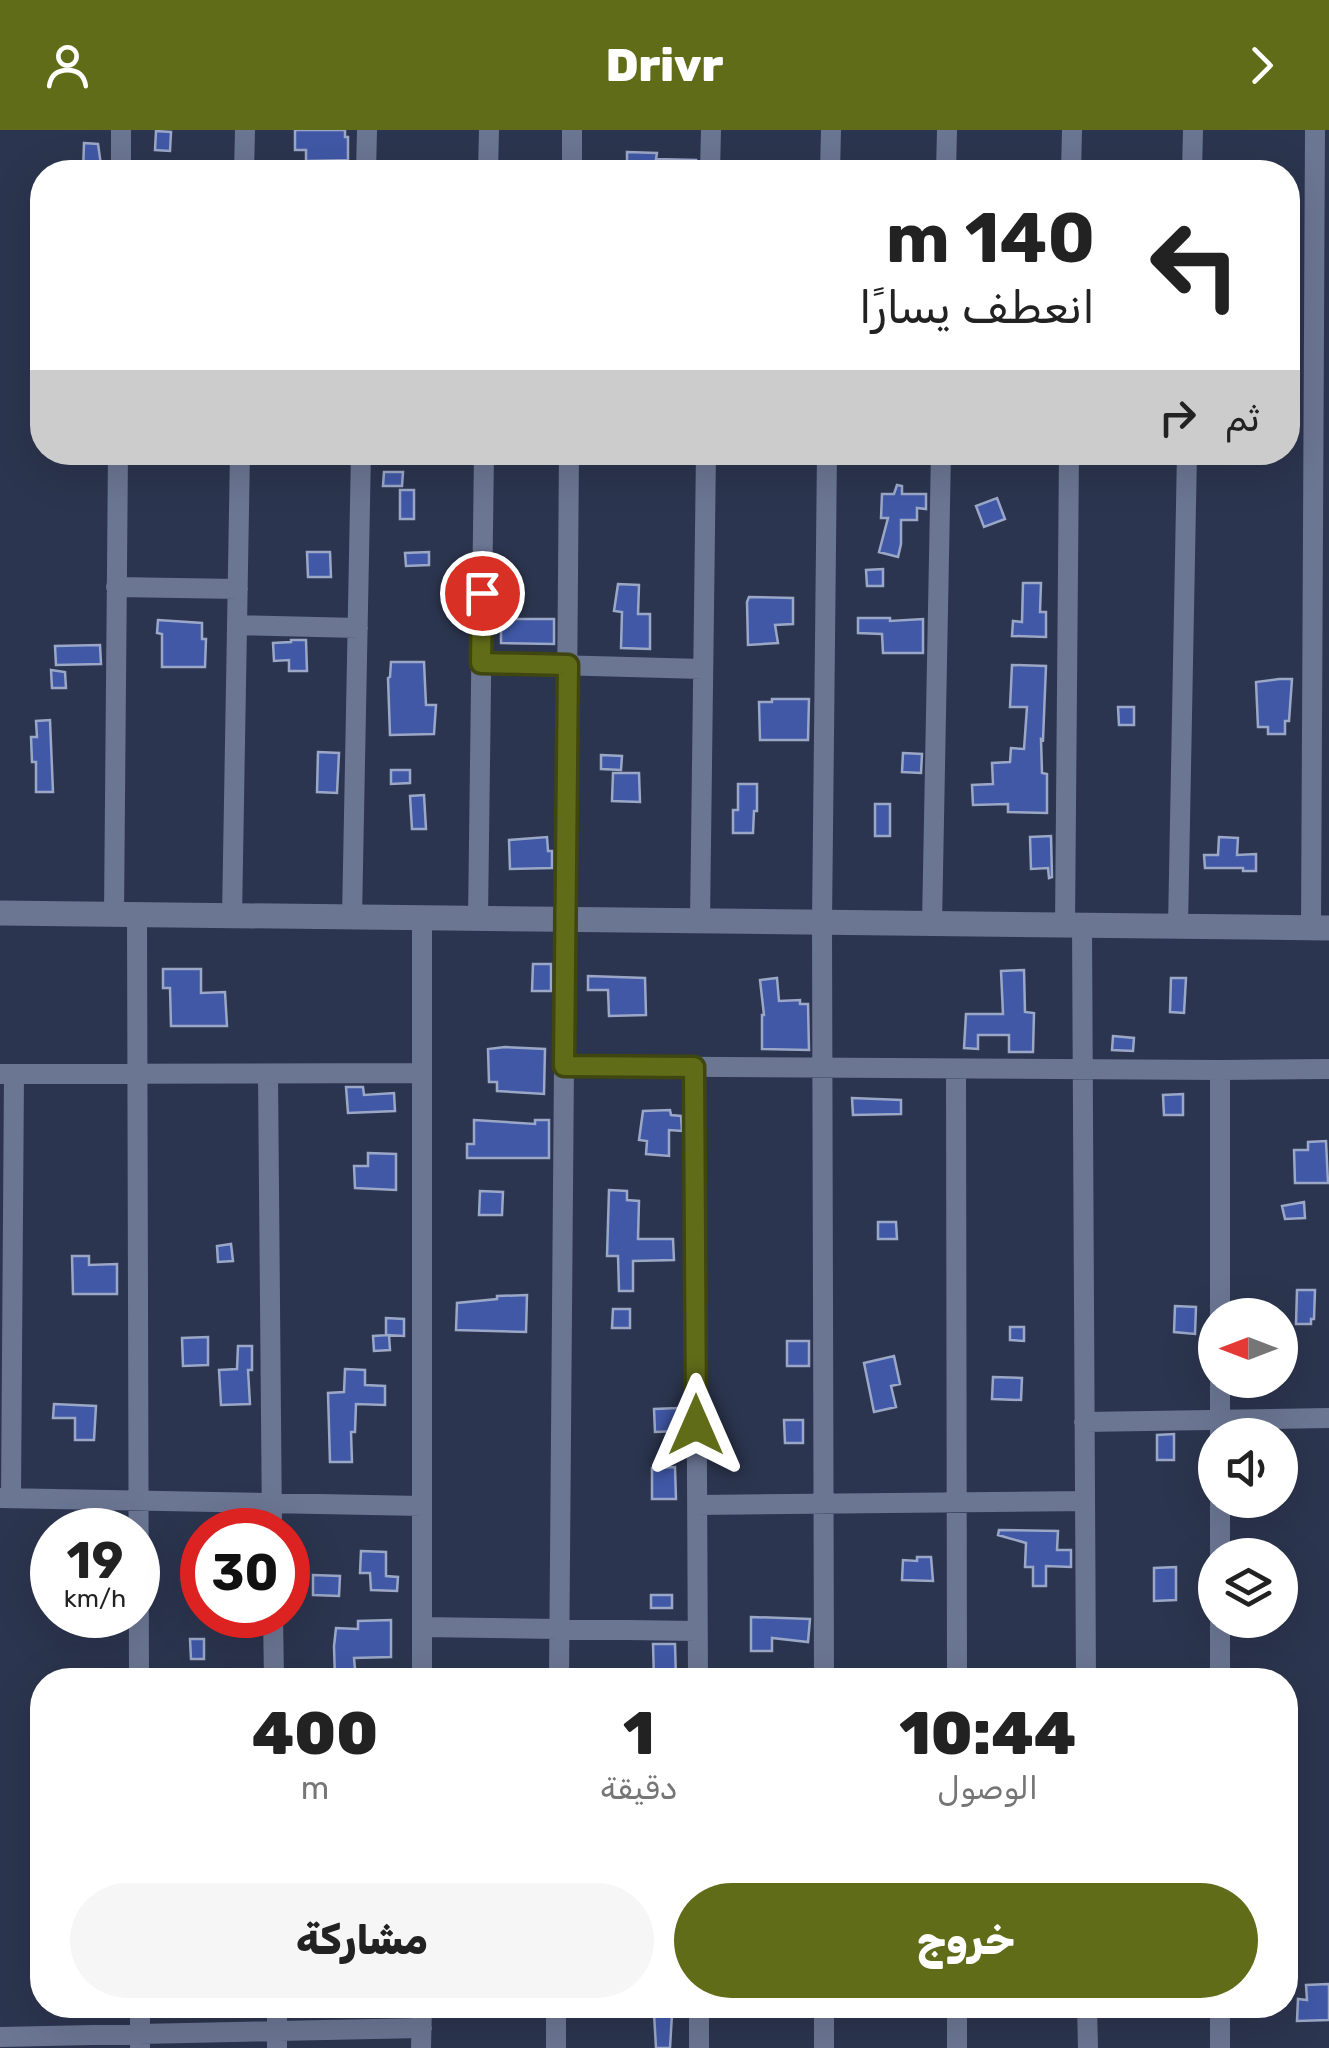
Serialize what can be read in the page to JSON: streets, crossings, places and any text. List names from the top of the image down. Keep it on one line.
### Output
{"north":"left","page":{"header":"Drivr","turn":["140 m","انعطف يسارًا"],"then":"ثم","speed":"19 km/h","limit":"30","eta":["10:44","الوصول","1","دقيقة","400","m"],"buttons":["خروج","مشاركة"]}}
